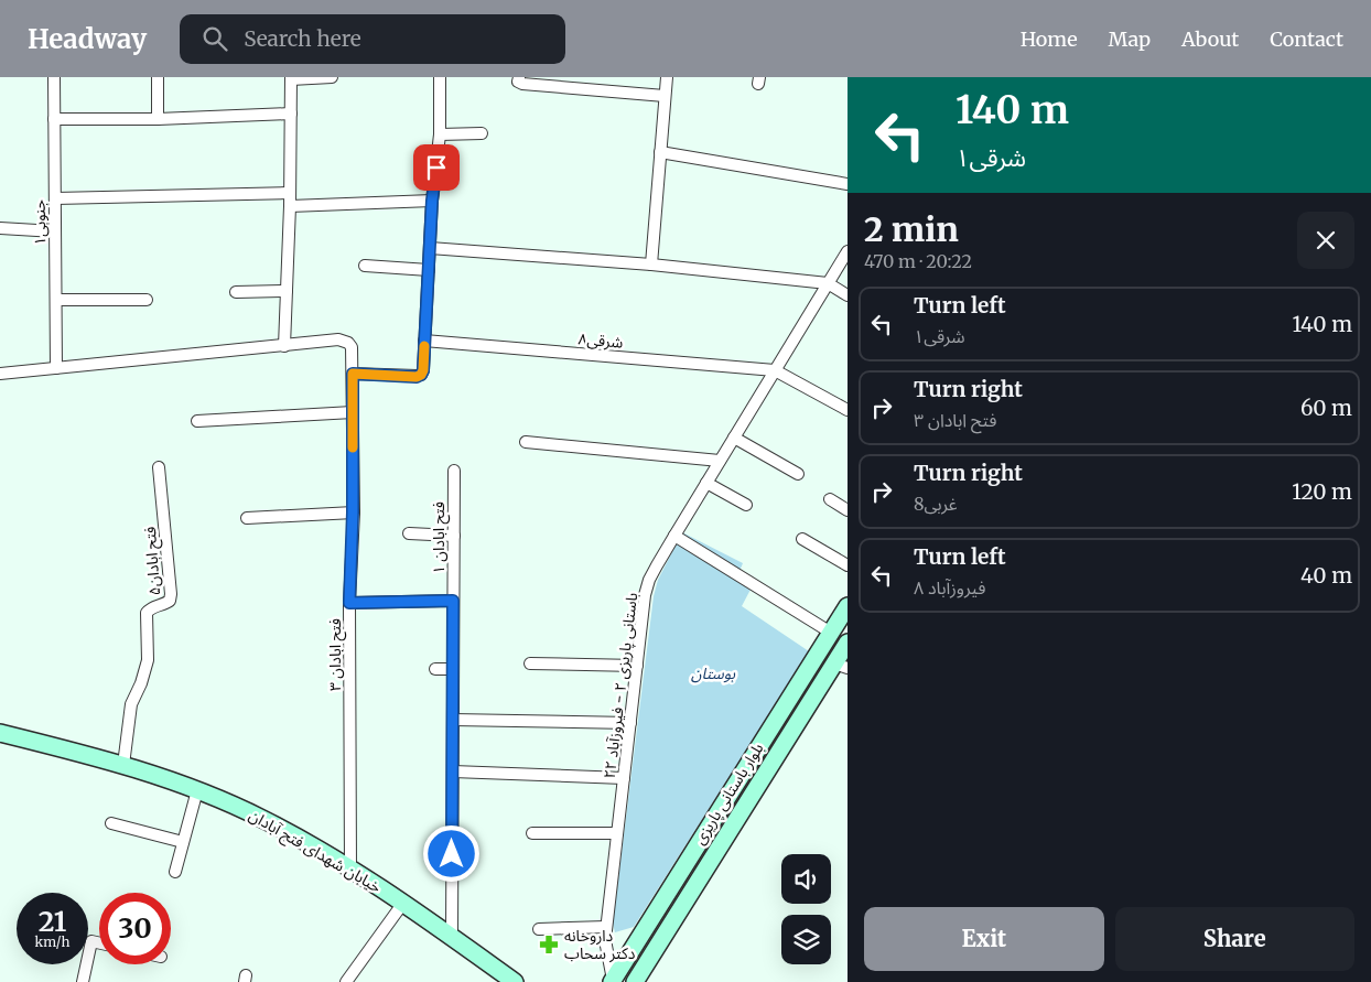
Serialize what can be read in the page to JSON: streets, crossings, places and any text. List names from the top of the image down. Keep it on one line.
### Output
{"streets":{"main road":["بلوار باستانی پاریزی","خیابان شهدای فتح آبادان"],"street":["جنوبی۱","شرقی۸","فتح ابادان ۱","فتح ابادان۵","فتح ابادان ۳","باستانی پاریزی ۲ - فیروزآباد ۲۲"]},"crossings":[["شرقی۸","باستانی پاریزی ۲ - فیروزآباد ۲۲"],["فتح ابادان ۱","خیابان شهدای فتح آبادان"],["فتح ابادان۵","خیابان شهدای فتح آبادان"],["فتح ابادان ۳","خیابان شهدای فتح آبادان"],["باستانی پاریزی ۲ - فیروزآباد ۲۲","بلوار باستانی پاریزی"]],"parks":["بوستان"],"places":{"pharmacy":["داروخانه دکتر سحاب"]},"page":{"header":"Headway","search":"Search here","nav":["Home","Map","About","Contact"],"turn":["140 m","شرقی۱"],"heading":["2 min","470 m · 20:22"],"list":[{"name":"Turn left","note":"شرقی۱","value":"140 m"},{"name":"Turn right","note":"فتح ابادان ۳","value":"60 m"},{"name":"Turn right","note":"غربی8","value":"120 m"},{"name":"Turn left","note":"فیروزآباد ۸","value":"40 m"}],"speed":"21 km/h","limit":"30","buttons":["Exit","Share"]}}
